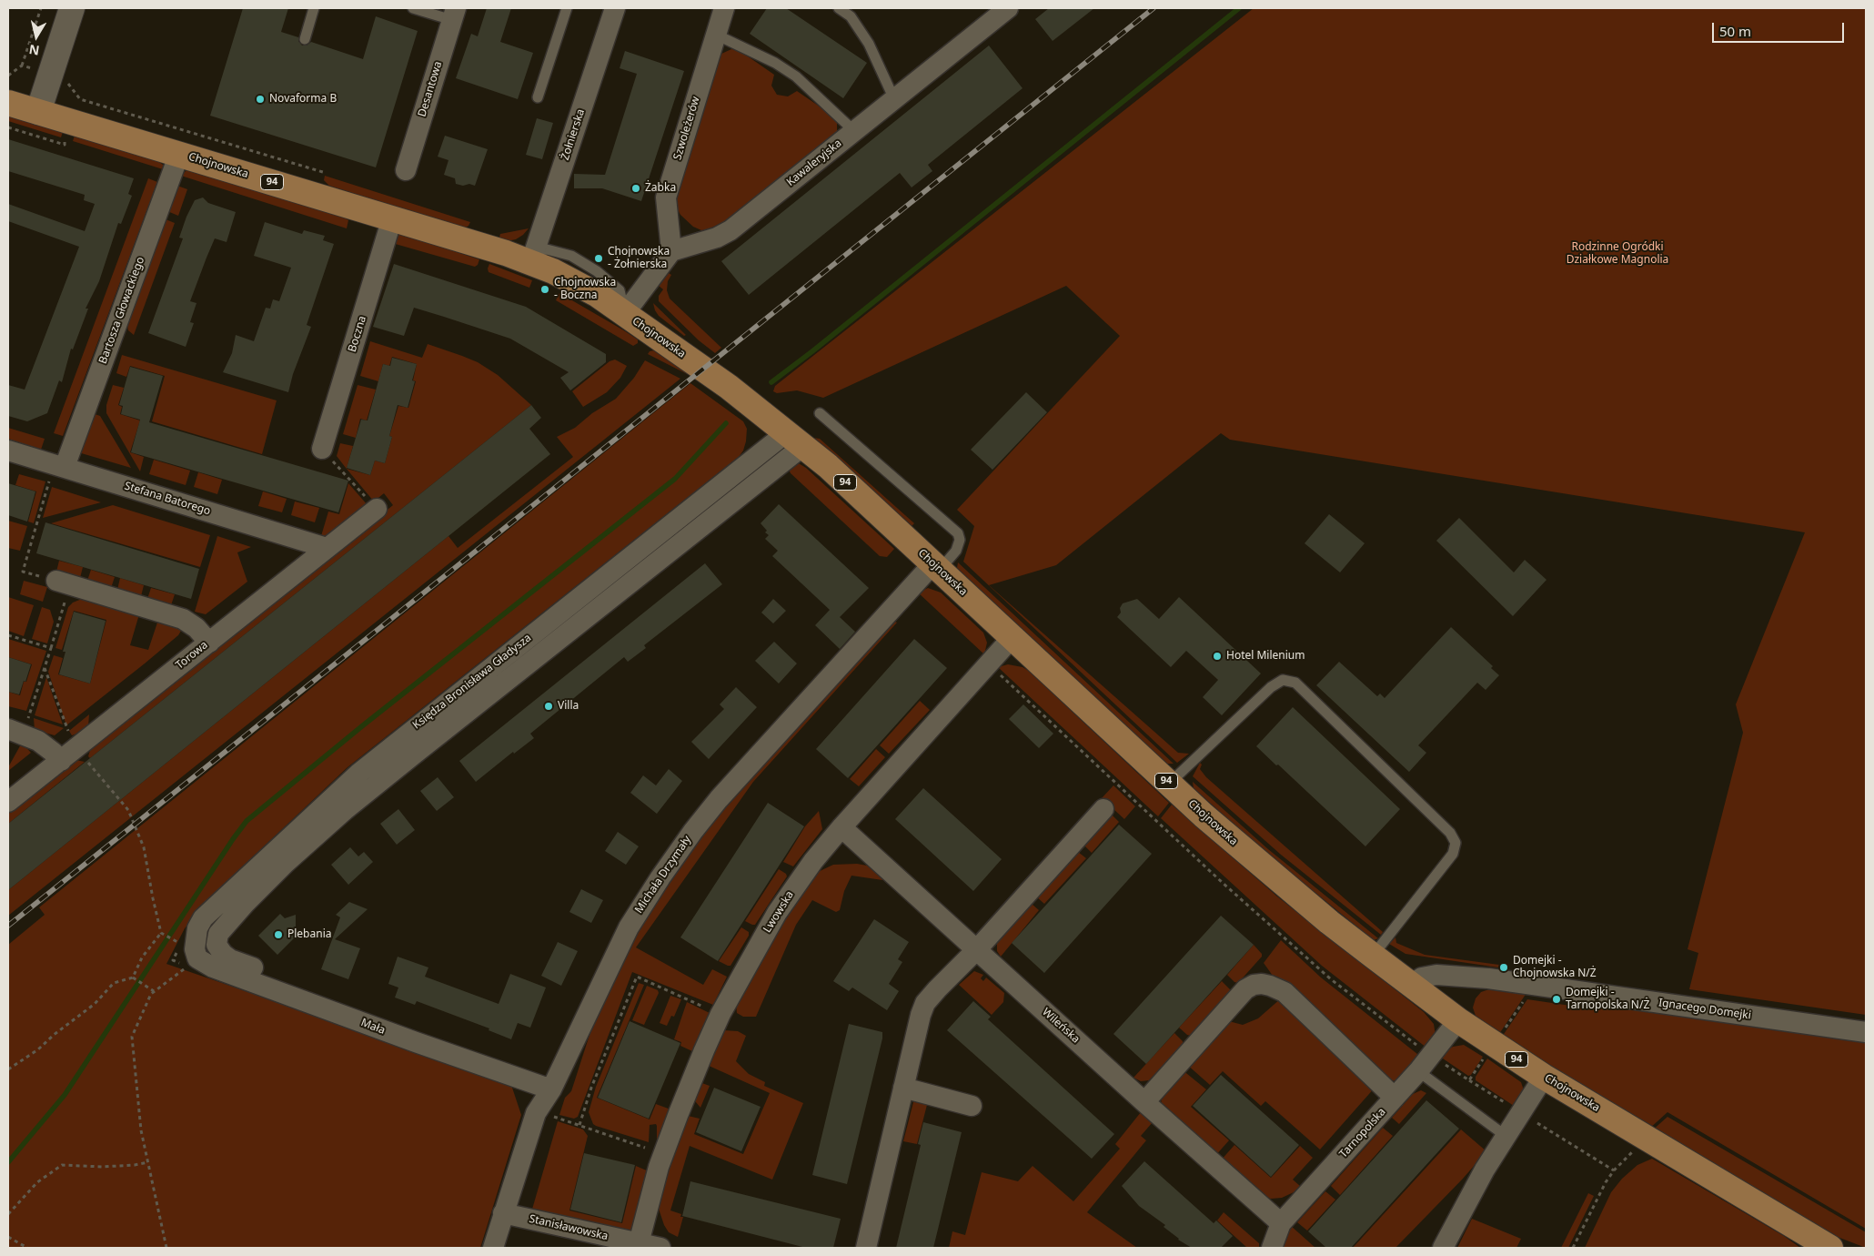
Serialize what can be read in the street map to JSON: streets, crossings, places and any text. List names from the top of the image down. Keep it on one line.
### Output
{"streets":{"main road":["Chojnowska","94"],"street":["Desantowa","Szwoleżerów","Żołnierska","Kawaleryjska","Bartosza Głowackiego","Boczna","Stefana Batorego","Torowa","Księdza Bronisława Gładysza","Michała Drzymały","Lwowska","Ignacego Domejki","Wileńska","Mała","Tarnopolska","Stanisławowska"]},"crossings":[["Szwoleżerów","Kawaleryjska"],["Żołnierska","Chojnowska"],["Chojnowska","Bartosza Głowackiego"],["Chojnowska","Boczna"],["Chojnowska","Księdza Bronisława Gładysza"],["Chojnowska","Michała Drzymały"],["Chojnowska","Lwowska"],["Chojnowska","Ignacego Domejki"],["Chojnowska","Tarnopolska"],["Bartosza Głowackiego","Stefana Batorego"],["Stefana Batorego","Torowa"],["Księdza Bronisława Gładysza","Mała"],["Michała Drzymały","Mała"],["Michała Drzymały","Stanisławowska"],["Lwowska","Wileńska"],["Lwowska","Stanisławowska"],["Wileńska","Tarnopolska"]],"parks":["Rodzinne Ogródki Działkowe Magnolia"],"places":["Novaforma B","Żabka","Chojnowska - Żołnierska","Chojnowska - Boczna","Hotel Milenium","Villa","Plebania","Domejki - Chojnowska N/Ż","Domejki - Tarnopolska N/Ż"],"scale_bar":"50 m","north":"bottom"}
